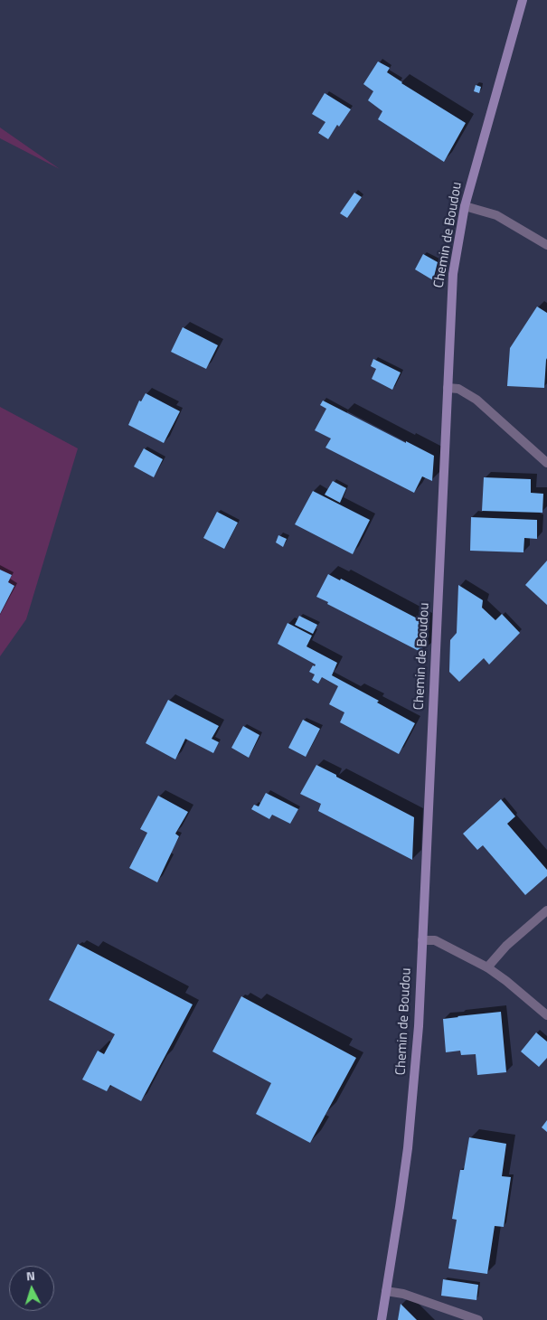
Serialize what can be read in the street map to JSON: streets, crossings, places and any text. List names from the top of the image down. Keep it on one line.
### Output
{"streets":{"street":["Chemin de Boudou"]},"north":"top"}
